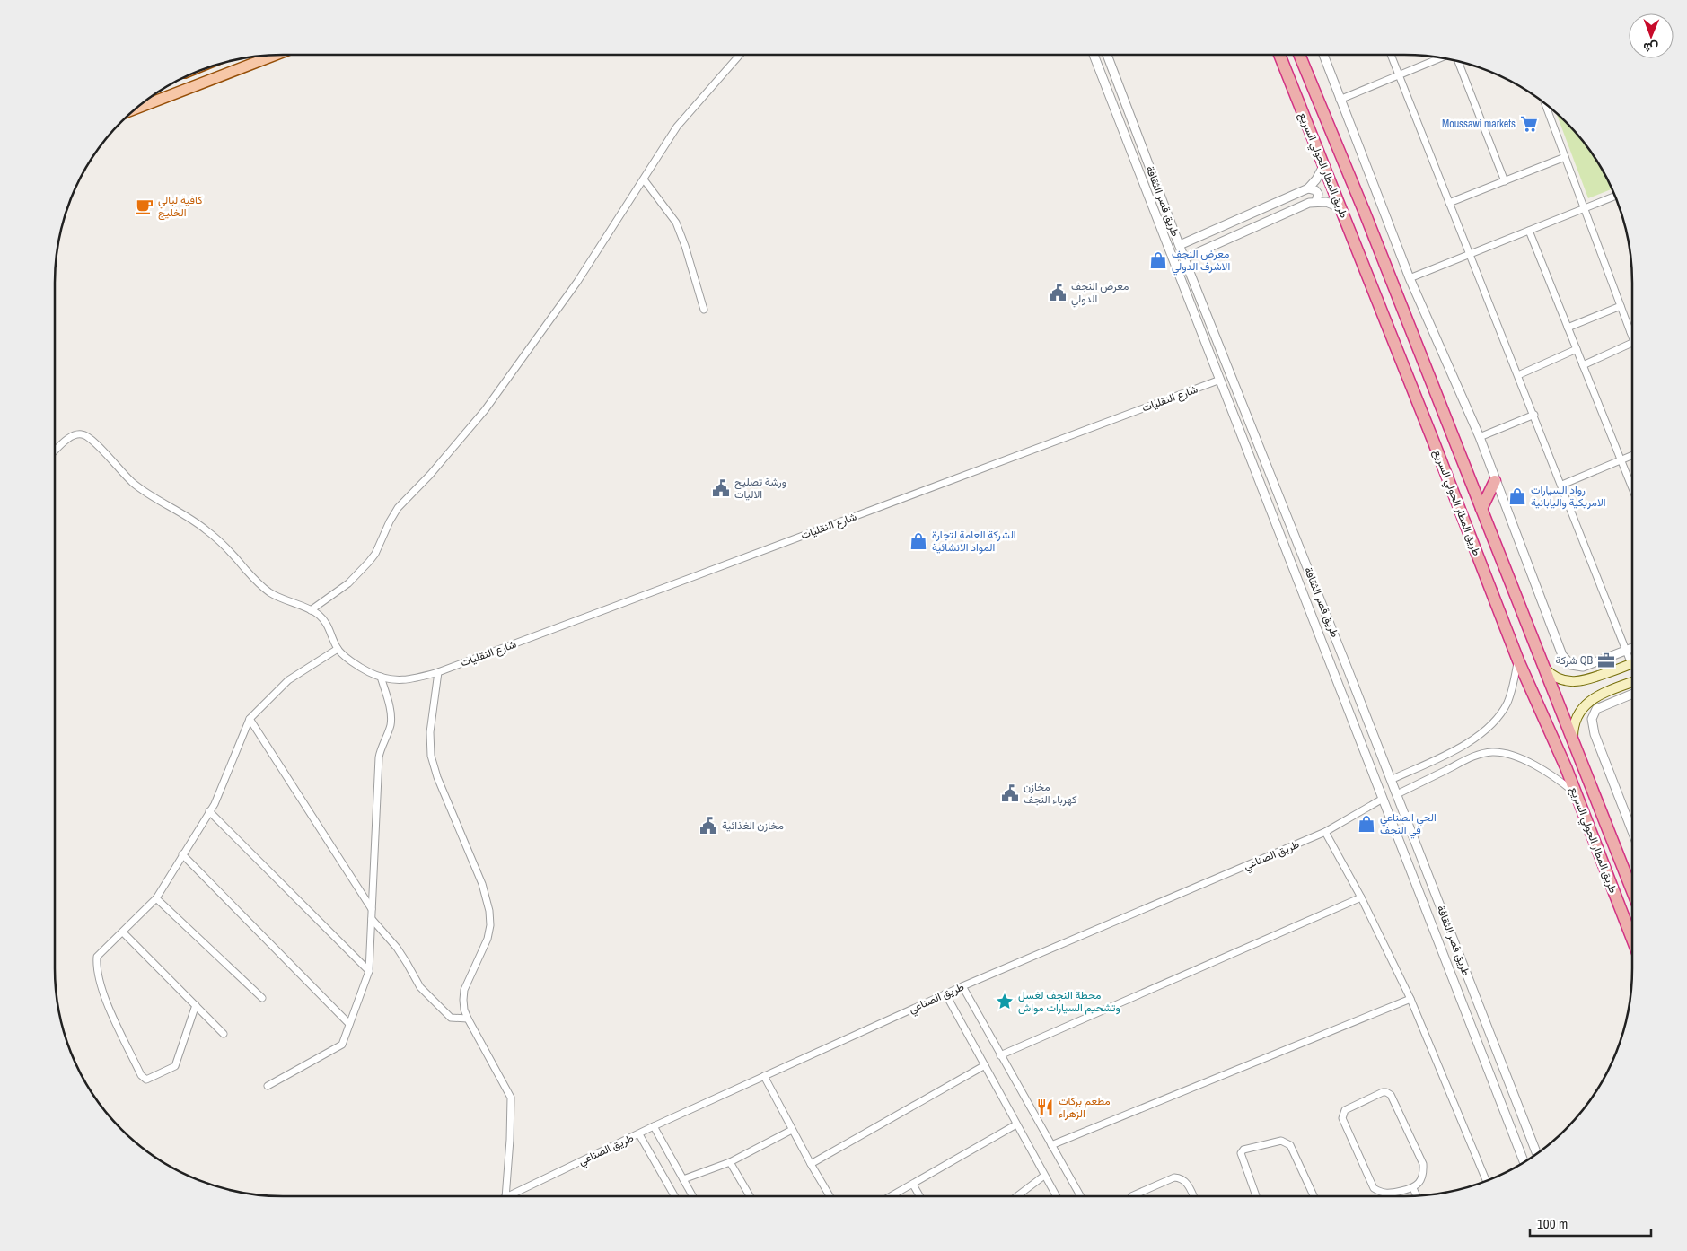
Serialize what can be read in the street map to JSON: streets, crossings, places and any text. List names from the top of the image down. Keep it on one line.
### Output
{"streets":{"highway":["طريق المطار الحولي السريع"],"street":["طريق قصر الثقافة","شارع النقليات","طريق الصناعي"]},"crossings":[["طريق قصر الثقافة","شارع النقليات"],["طريق قصر الثقافة","طريق الصناعي"]],"places":{"supermarket":["Moussawi markets"],"cafe":["كافية ليالي الخليج"],"shop":["معرض النجف الاشرف الدولي","رواد السيارات الامريكية واليابانية","الشركة العامة لتجارة المواد الانشائية","الحي الصناعي في النجف"],"public building":["معرض النجف الدولي","ورشة تصليح الاليات","مخازن كهرباء النجف","مخازن الغذائية"],"office":["شركة QB"],"place":["محطة النجف لغسل وتشحيم السيارات مواش"],"restaurant":["مطعم بركات الزهراء"]},"scale_bar":"100 m","north":"bottom"}
